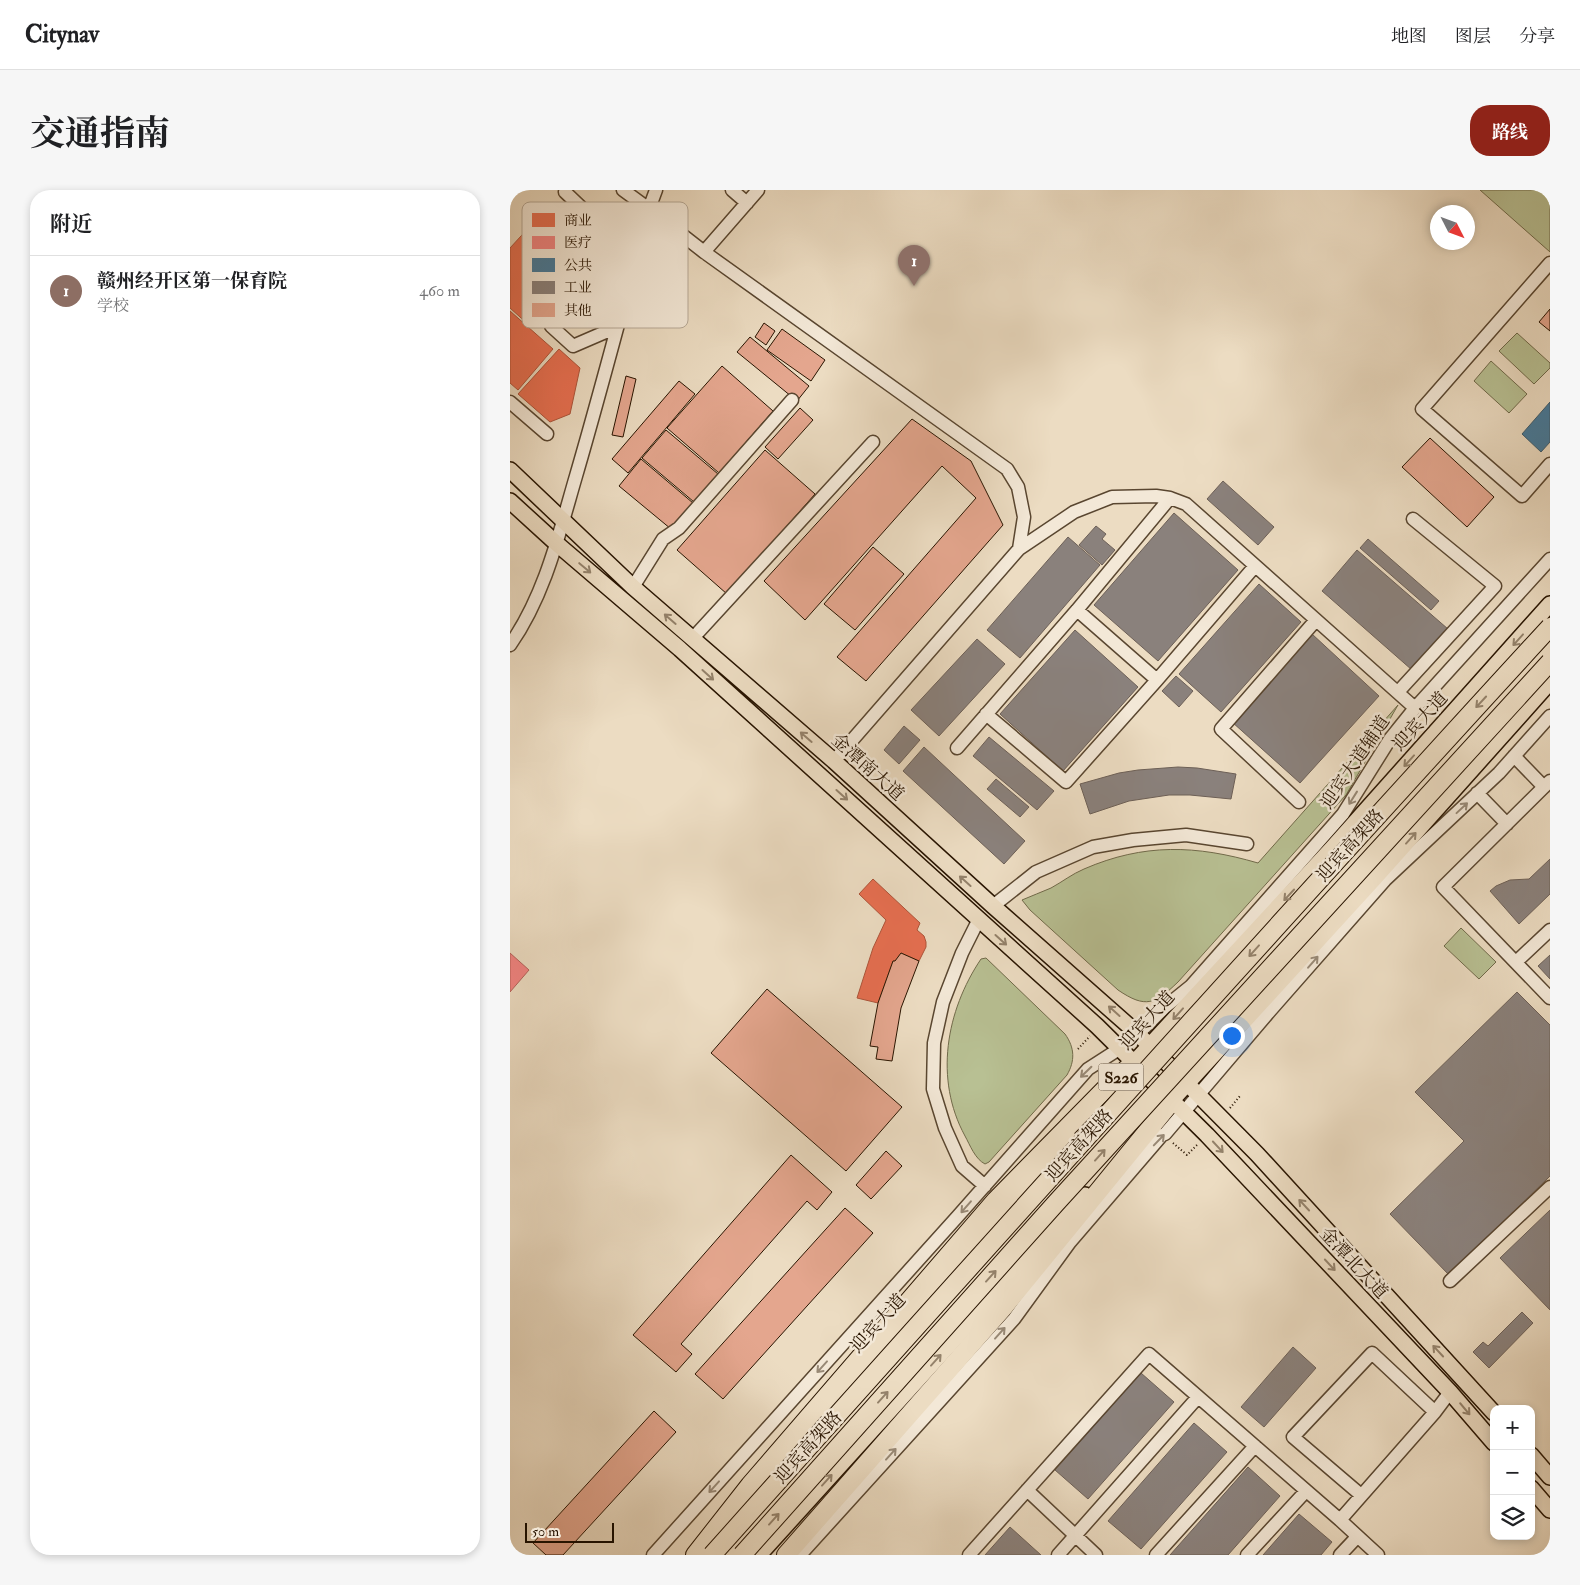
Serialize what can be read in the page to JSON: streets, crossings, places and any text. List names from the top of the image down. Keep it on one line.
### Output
{"streets":{"highway":["迎宾高架路"],"main road":["迎宾大道","金潭南大道","S226","金潭北大道"],"street":["迎宾大道辅道"]},"crossings":[["迎宾大道","金潭南大道"],["迎宾大道辅道","金潭南大道"],["金潭南大道","金潭北大道"]],"legend":["商业","医疗","公共","工业","其他"],"scale_bar":"50 m","north":"bottom right","page":{"header":"Citynav","nav":["地图","图层","分享"],"title":"交通指南","buttons":"路线","heading":"附近","pins":"1","list":[{"mark":"1","name":"赣州经开区第一保育院","note":"学校","value":"460 m"}],"map_buttons":["+","−"],"scale":"50 m"}}
